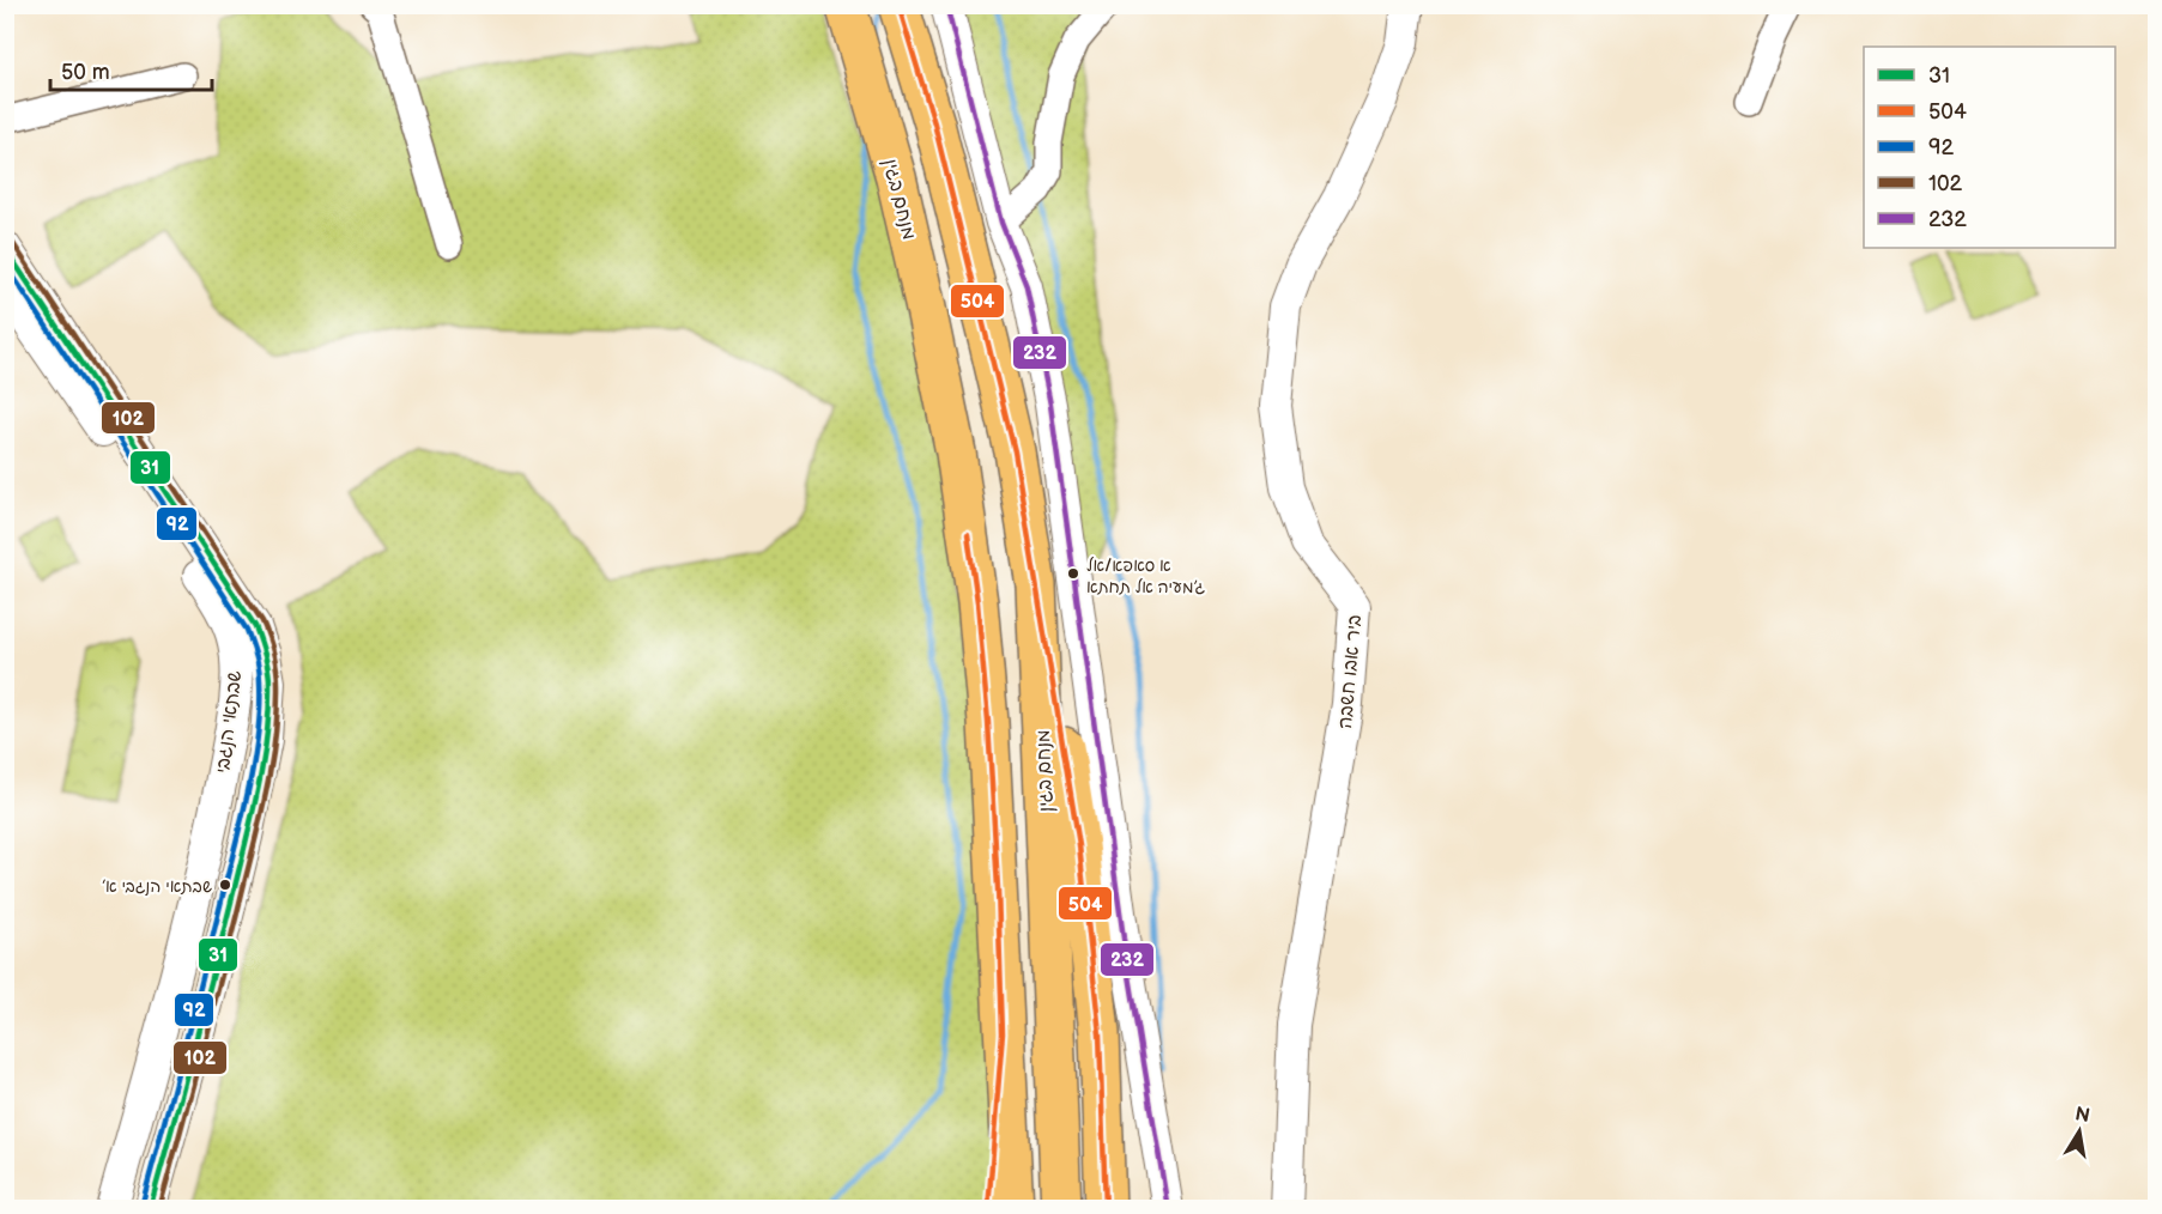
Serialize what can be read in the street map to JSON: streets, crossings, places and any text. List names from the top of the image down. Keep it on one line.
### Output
{"streets":{"highway":["מנחם בגין"],"street":["ביר אבו חשבה","שבתאי הנגבי"]},"places":["א סאפא/אל ג׳מעיה אל תחתא","שבתאי הנגבי א׳"],"lines":["transit line 504","transit line 232","transit line 102","transit line 31","transit line 92"],"legend":["31","504","92","102","232"],"scale_bar":"50 m","north":"top"}
